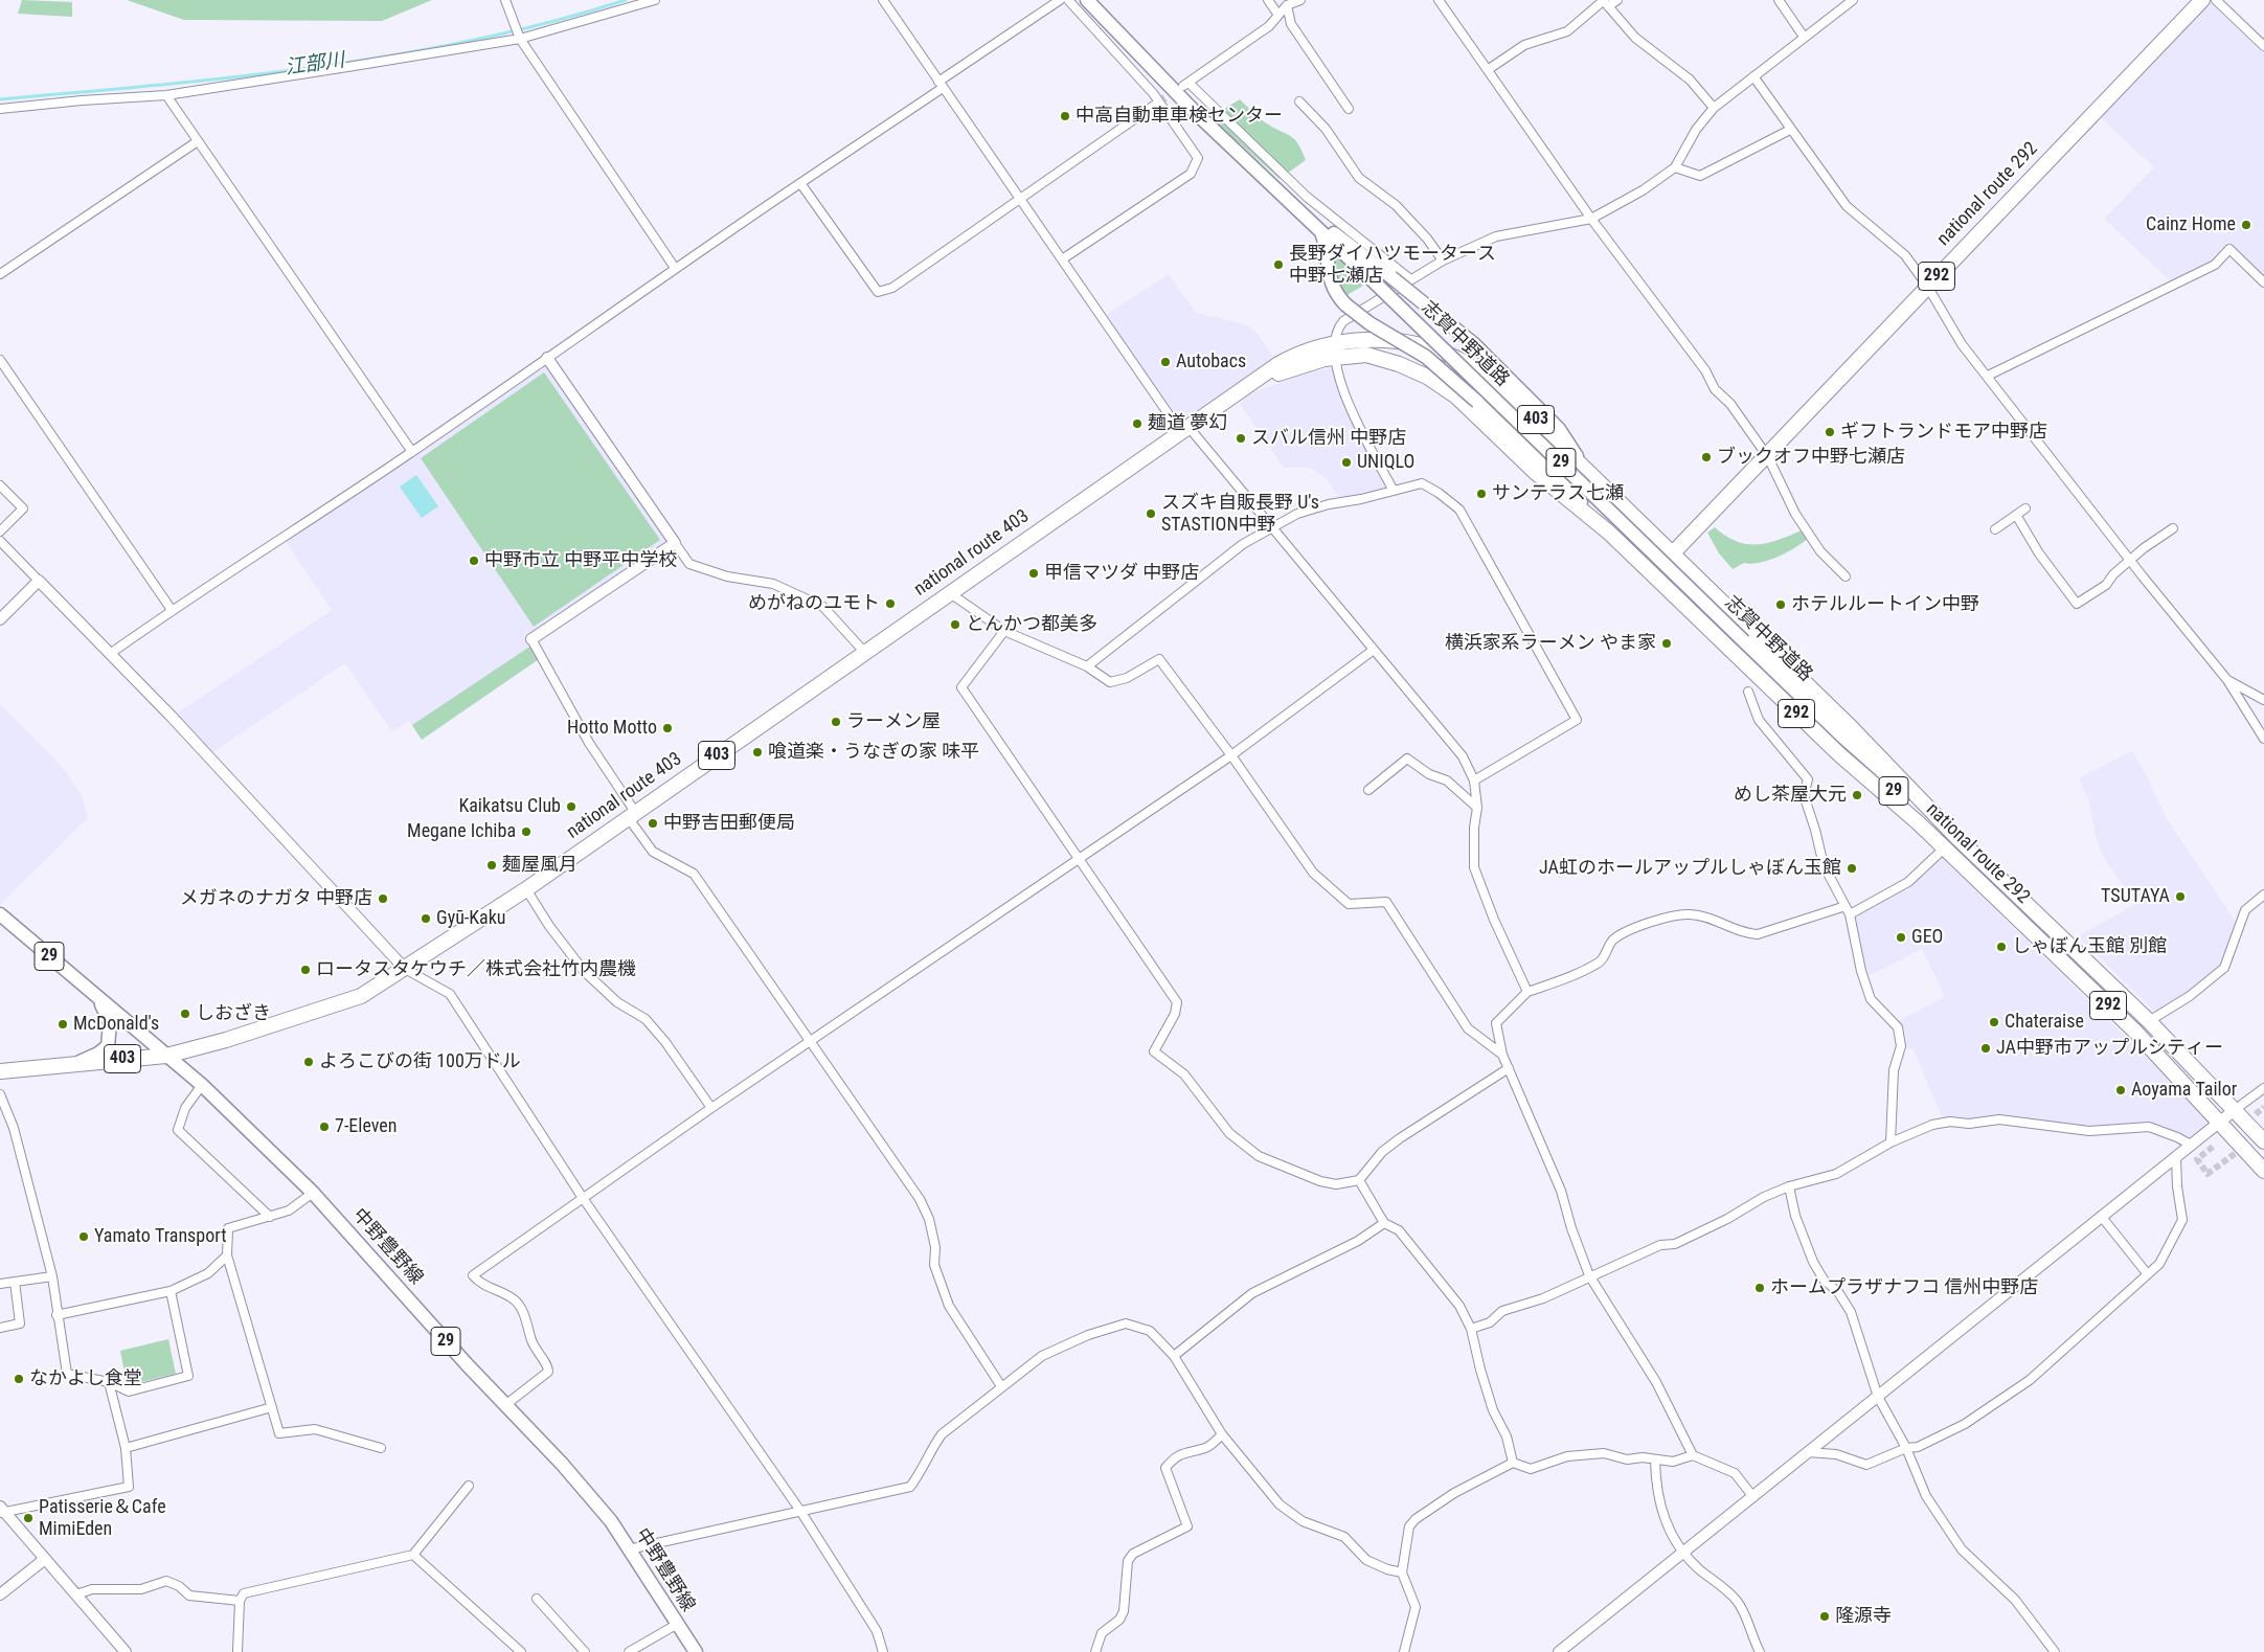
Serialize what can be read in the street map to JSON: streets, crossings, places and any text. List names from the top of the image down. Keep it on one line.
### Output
{"streets":{"highway":["national route 292","292","403","national route 403"],"main road":["志賀中野道路","29","中野豊野線"]},"crossings":[["national route 292","29"],["national route 292","national route 403"],["志賀中野道路","29"],["29","national route 403"],["national route 403","中野豊野線"]],"water":["江部川"],"places":["中高自動車車検センター","Cainz Home","長野ダイハツモータース 中野七瀬店","Autobacs","麺道 夢幻","ギフトランドモア中野店","スバル信州 中野店","ブックオフ中野七瀬店","UNIQLO","サンテラス七瀬","スズキ自販長野 U's STASTION中野","中野市立 中野平中学校","甲信マツダ 中野店","めがねのユモト","ホテルルートイン中野","とんかつ都美多","横浜家系ラーメン やま家","ラーメン屋","Hotto Motto","喰道楽・うなぎの家 味平","めし茶屋大元","Kaikatsu Club","中野吉田郵便局","Megane Ichiba","麺屋風月","JA虹のホールアップルしゃぼん玉館","TSUTAYA","メガネのナガタ 中野店","Gyū-Kaku","GEO","しゃぼん玉館 別館","ロータスタケウチ／株式会社竹内農機","しおざき","Chateraise","McDonald's","JA中野市アップルシティー","よろこびの街 100万ドル","Aoyama Tailor","7-Eleven","Yamato Transport","ホームプラザナフコ 信州中野店","なかよし食堂","Patisserie＆Cafe MimiEden","隆源寺"]}
